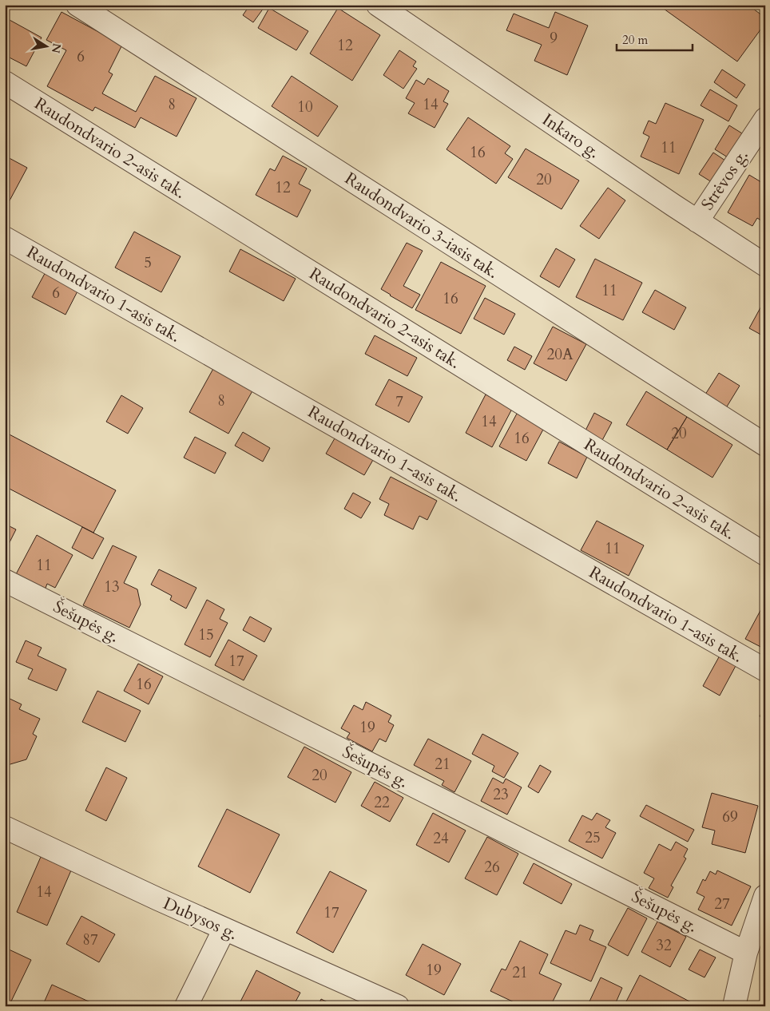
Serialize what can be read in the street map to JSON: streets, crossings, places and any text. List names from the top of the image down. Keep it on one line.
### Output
{"streets":{"street":["Inkaro g.","Raudondvario 2-asis tak.","Strėvos g.","Raudondvario 3-iasis tak.","Raudondvario 1-asis tak.","Šešupės g.","Dubysos g."]},"crossings":[["Inkaro g.","Strėvos g."]],"house_numbers":["9","12","6","8","14","10","11","16","20","12","5","11","6","16","20A","8","7","14","20","16","11","11","13","15","17","16","19","21","20","23","22","69","25","24","26","14","27","17","87","32","19","21"],"scale_bar":"20 m","north":"right"}
